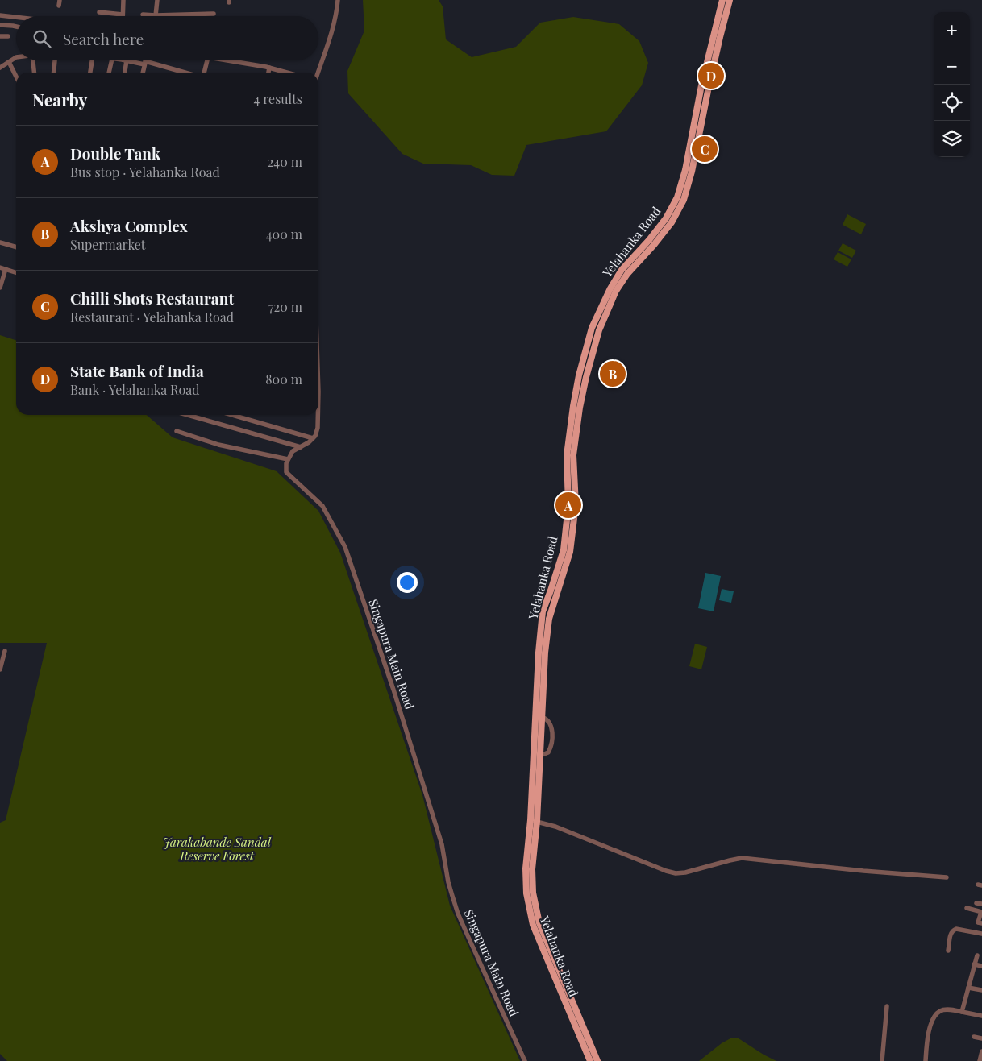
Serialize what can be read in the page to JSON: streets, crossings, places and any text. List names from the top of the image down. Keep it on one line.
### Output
{"streets":{"main road":["Yelahanka Road"],"street":["Singapura Main Road"]},"parks":["Jarakabande Sandal Reserve Forest"],"page":{"map_buttons":["+","−"],"search":"Search here","pins":["D","C","B","A"],"heading":["Nearby","4 results"],"list":[{"mark":"A","name":"Double Tank","note":"Bus stop · Yelahanka Road","value":"240 m"},{"mark":"B","name":"Akshya Complex","note":"Supermarket","value":"400 m"},{"mark":"C","name":"Chilli Shots Restaurant","note":"Restaurant · Yelahanka Road","value":"720 m"},{"mark":"D","name":"State Bank of India","note":"Bank · Yelahanka Road","value":"800 m"}]}}
